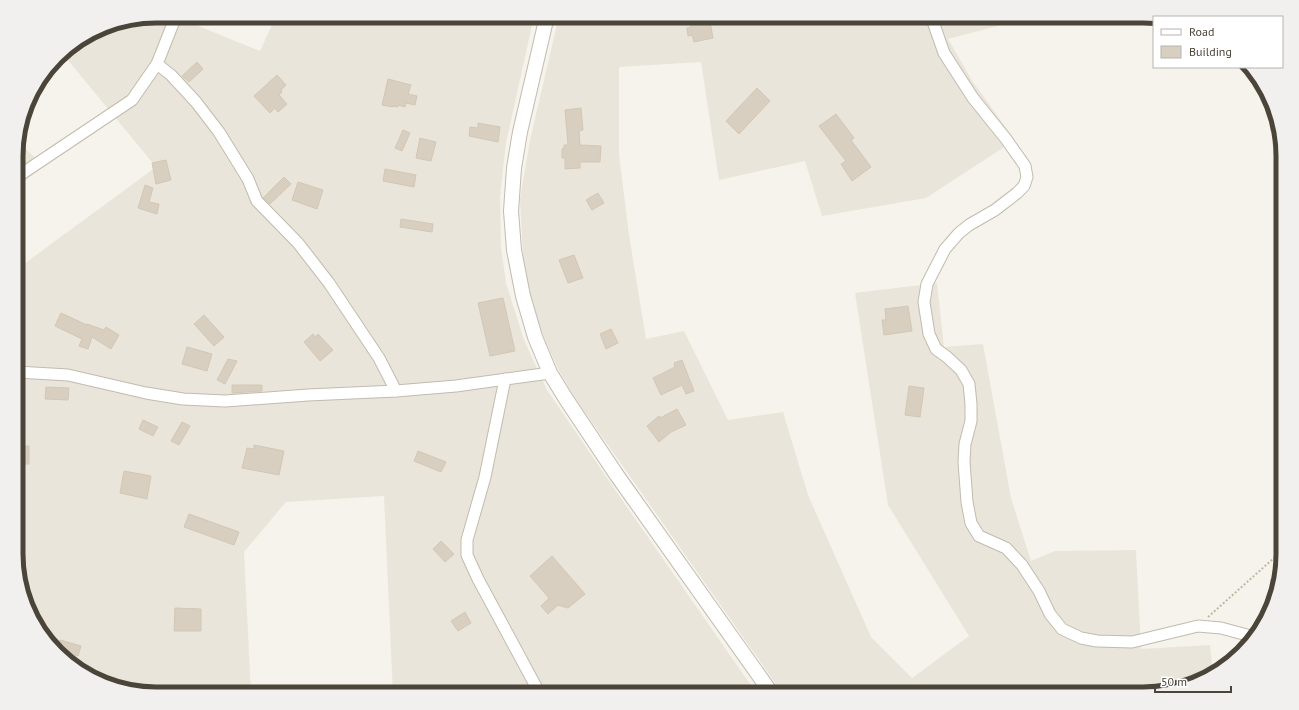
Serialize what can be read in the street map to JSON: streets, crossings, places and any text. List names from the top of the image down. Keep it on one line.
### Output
{"legend":["Road","Building"],"scale_bar":"50 m"}
